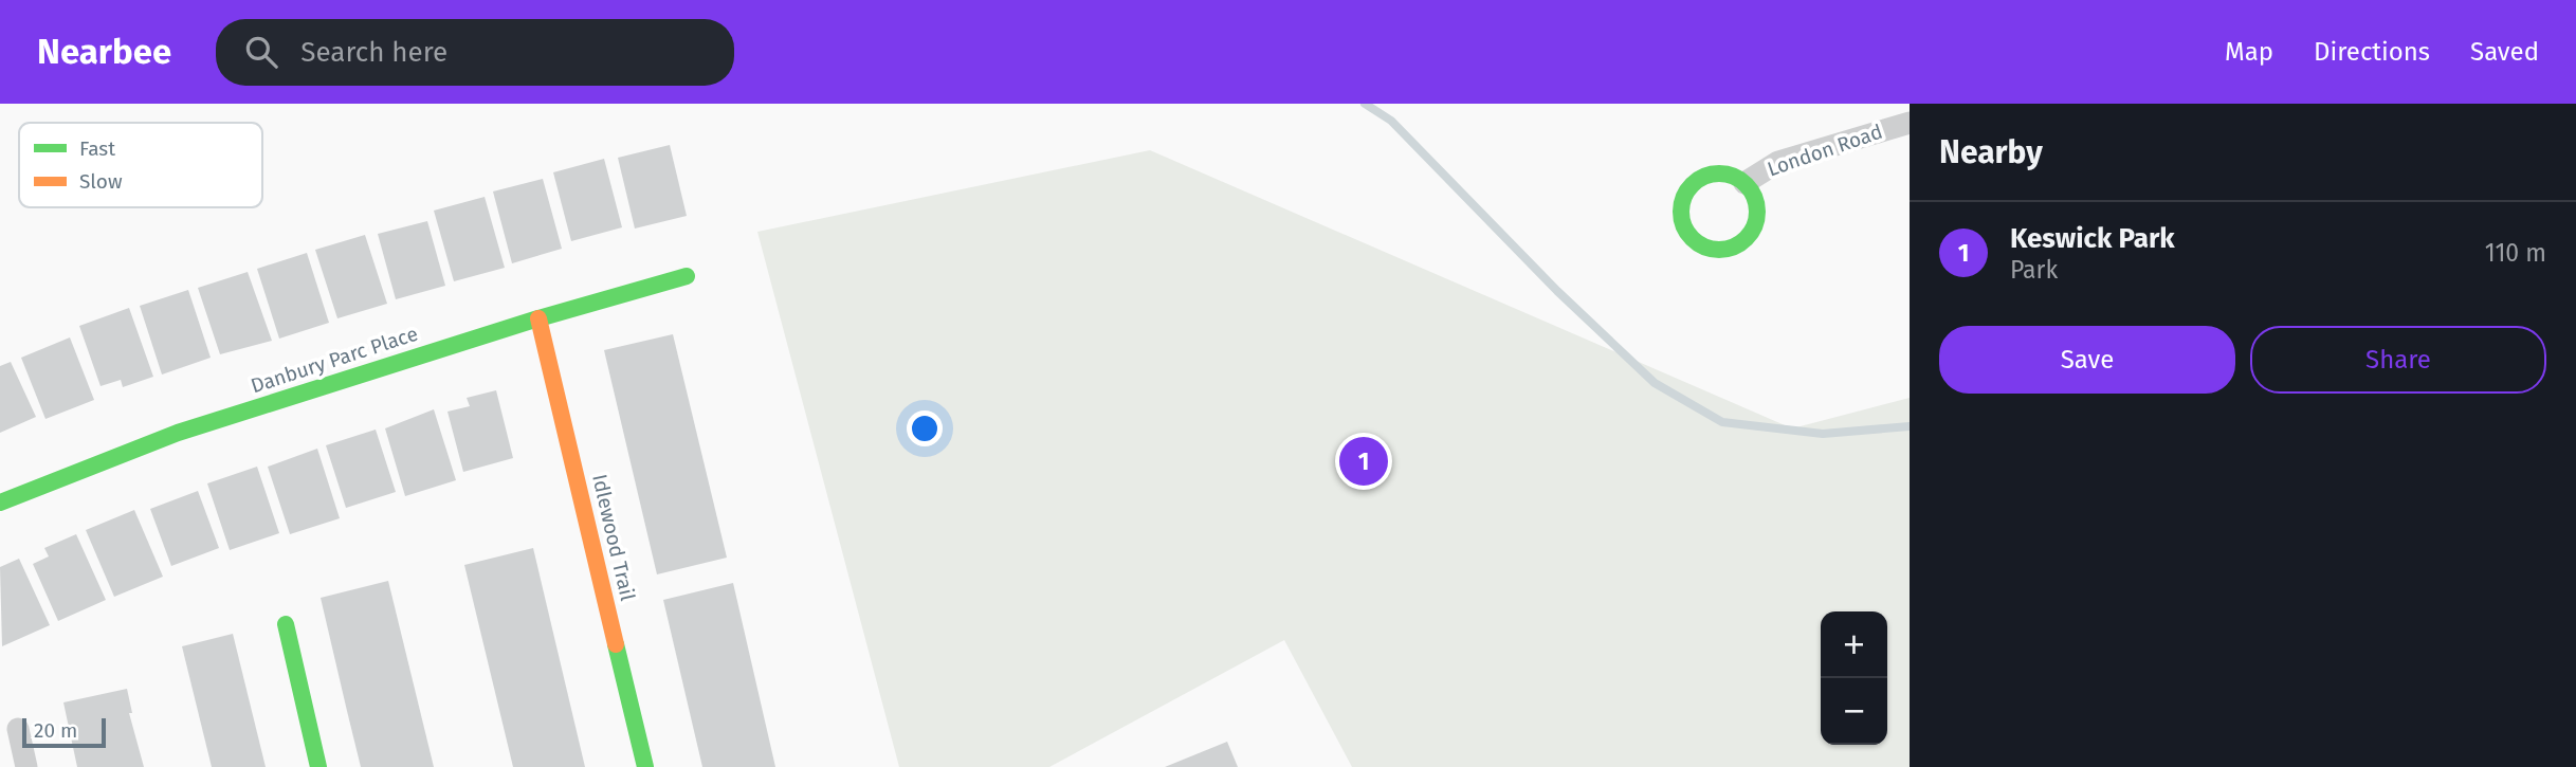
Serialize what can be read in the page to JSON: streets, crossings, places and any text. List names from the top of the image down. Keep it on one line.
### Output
{"streets":{"street":["London Road","Danbury Parc Place","Idlewood Trail"]},"crossings":[["Danbury Parc Place","Idlewood Trail"]],"legend":["Fast","Slow"],"scale_bar":"20 m","page":{"header":"Nearbee","search":"Search here","nav":["Map","Directions","Saved"],"heading":"Nearby","list":[{"mark":"1","name":"Keswick Park","note":"Park","value":"110 m"}],"buttons":["Save","Share"],"pins":"1","map_buttons":["+","−"],"scale":"20 m"}}
